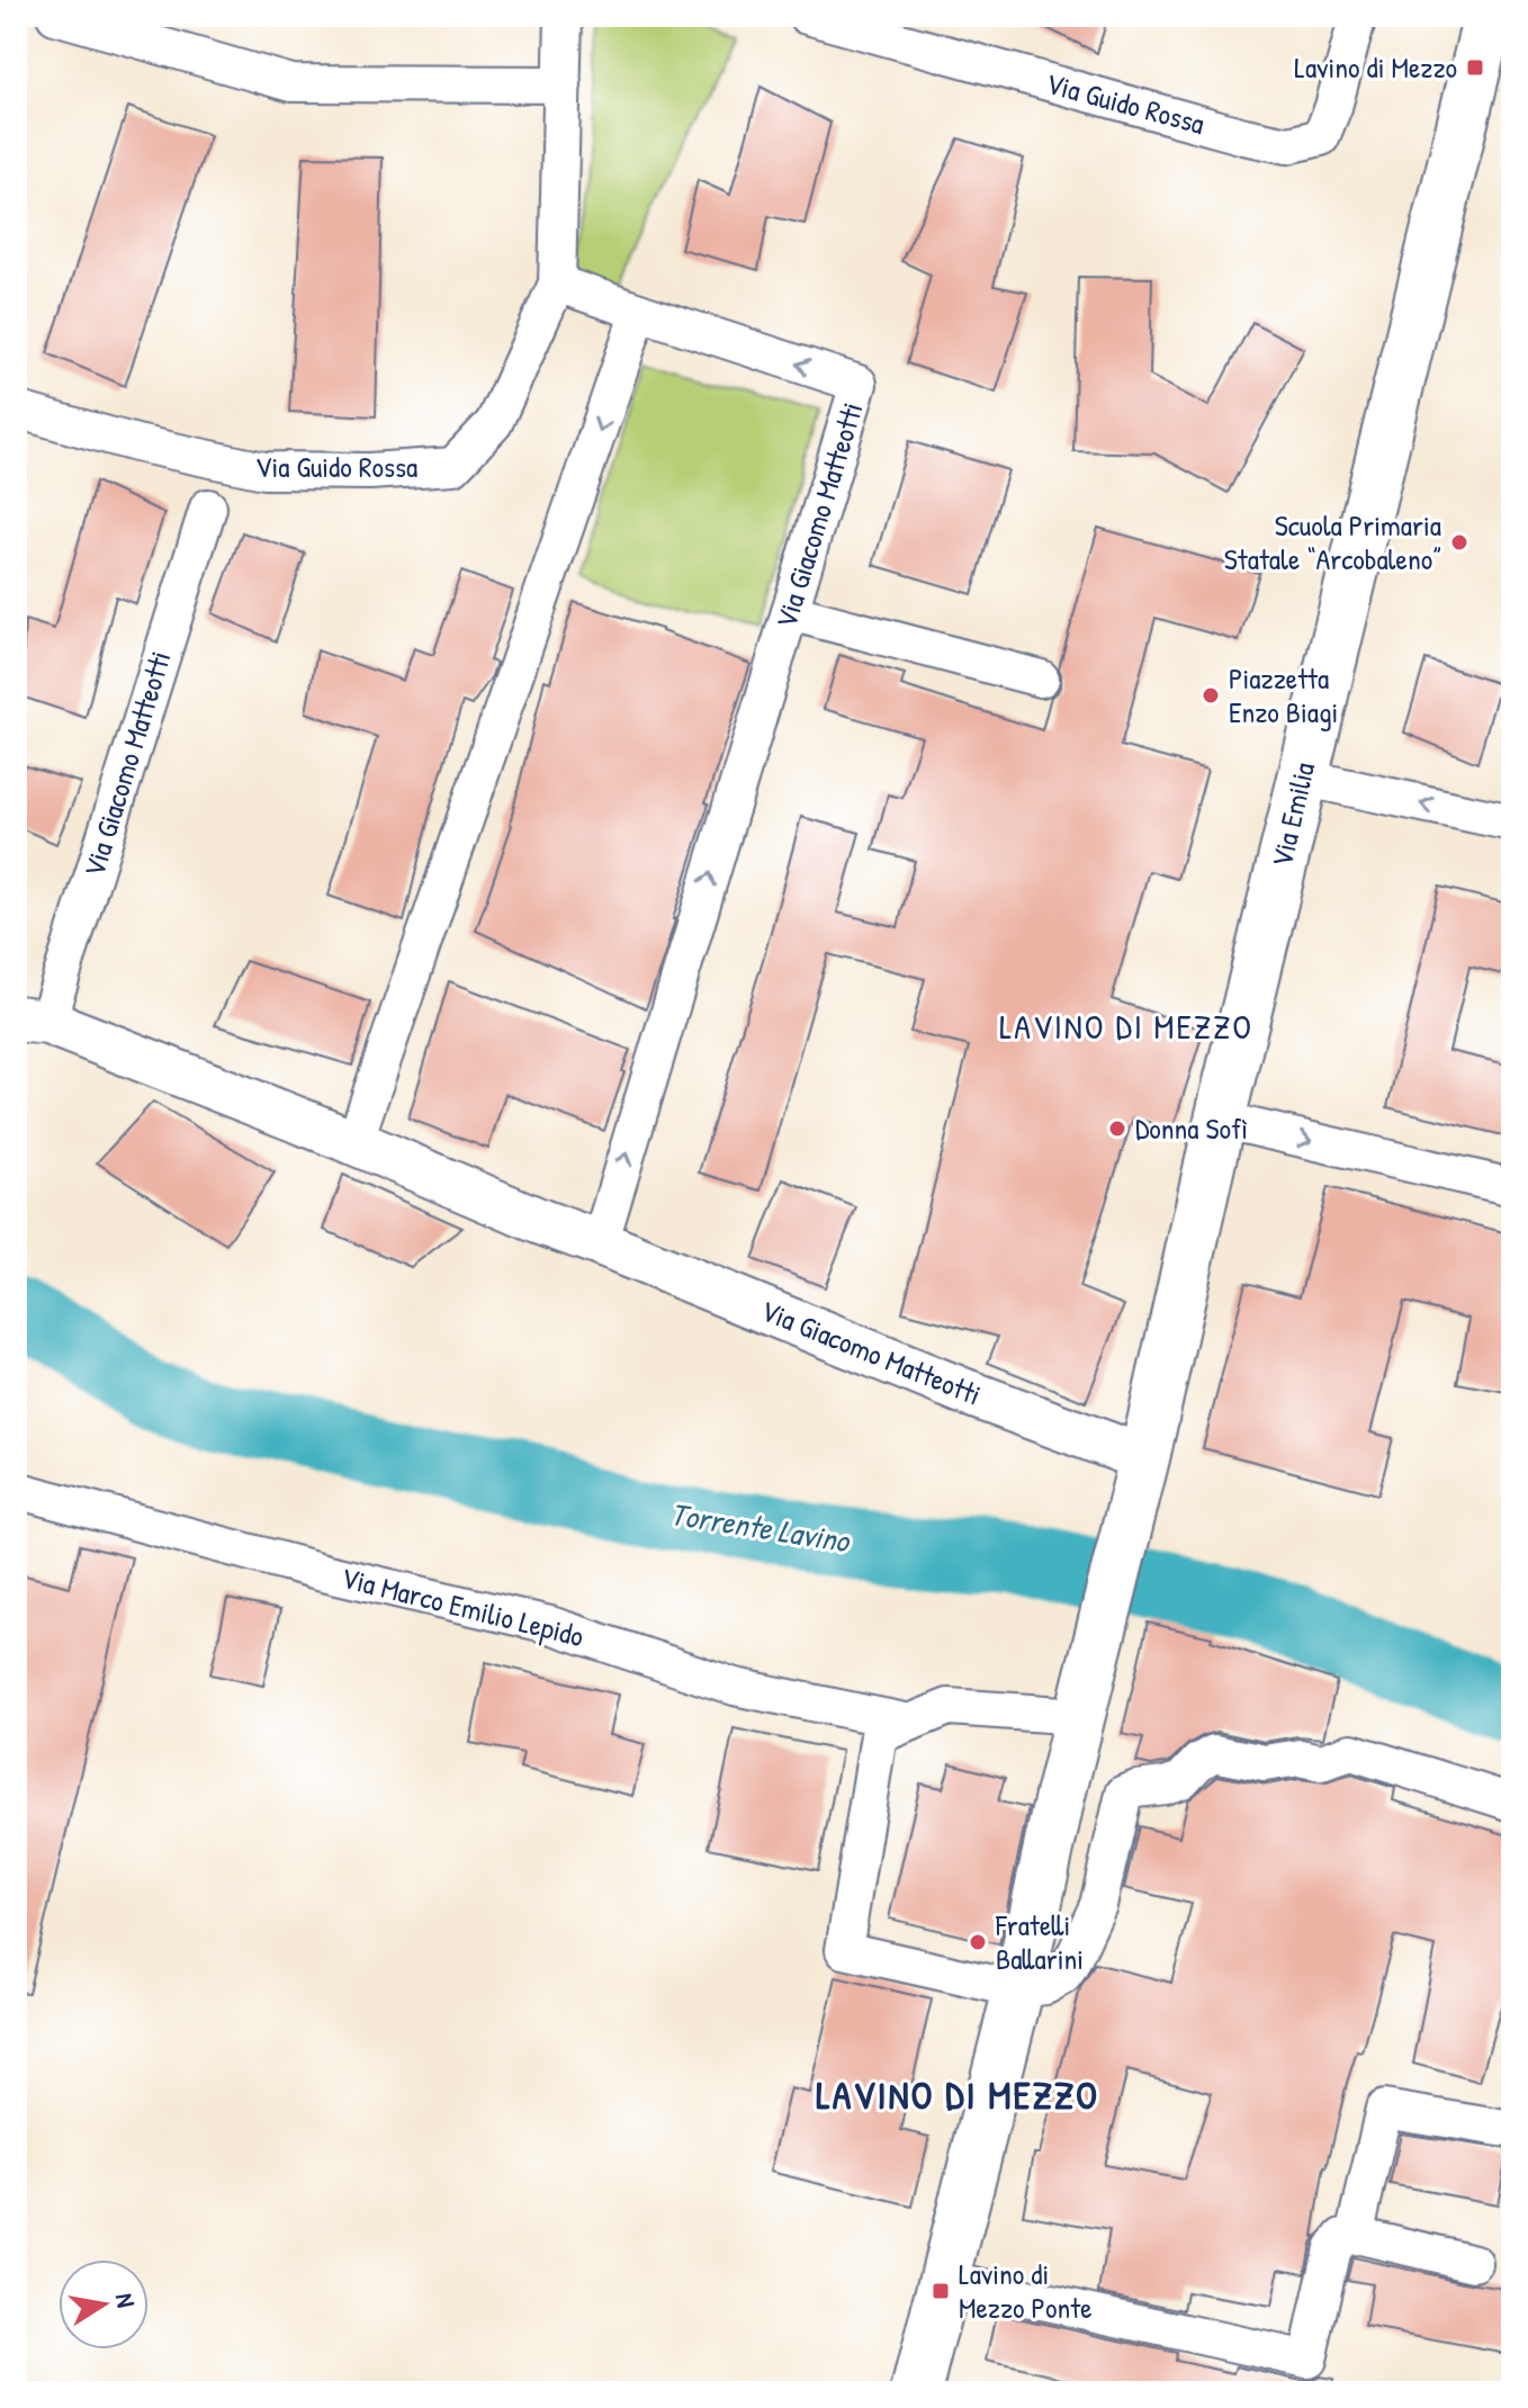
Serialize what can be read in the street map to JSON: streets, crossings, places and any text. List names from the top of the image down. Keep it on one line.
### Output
{"streets":{"main road":["Via Emilia"],"street":["Via Guido Rossa","Via Giacomo Matteotti","Via Marco Emilio Lepido"]},"crossings":[["Via Giacomo Matteotti","Via Emilia"]],"districts":["LAVINO DI MEZZO","LAVINO DI MEZZO"],"water":["Torrente Lavino"],"places":{"transit":["Lavino di Mezzo","Lavino di Mezzo Ponte"],"other":["Scuola Primaria Statale “Arcobaleno”","Piazzetta Enzo Biagi","Donna Sofì","Fratelli Ballarini"]},"north":"right"}
